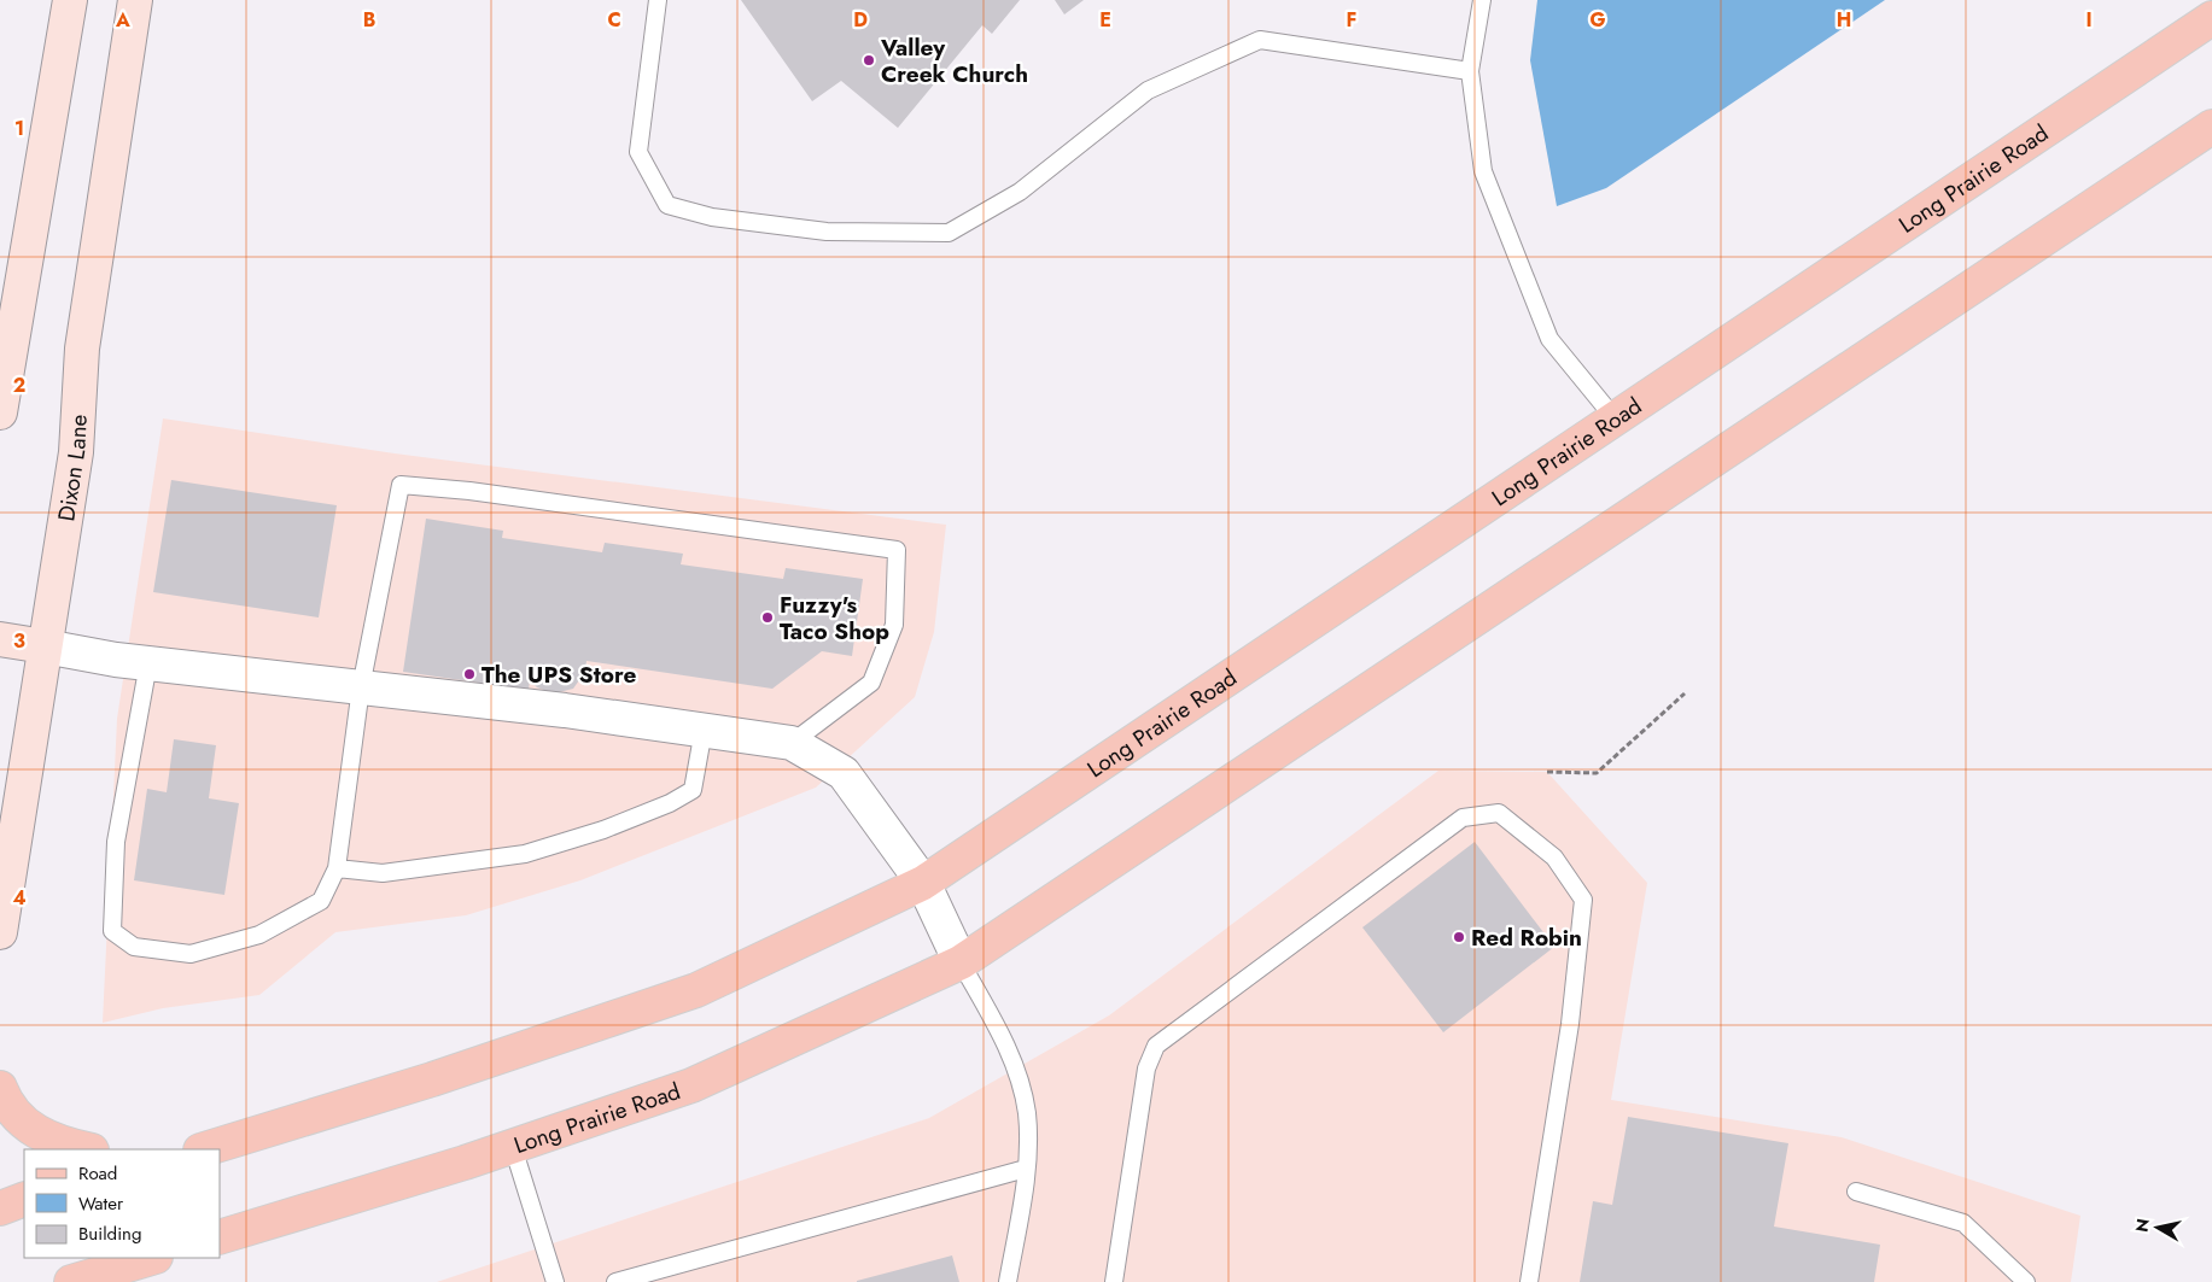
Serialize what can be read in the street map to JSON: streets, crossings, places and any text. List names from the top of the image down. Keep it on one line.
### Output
{"streets":{"main road":["Long Prairie Road","Dixon Lane"]},"places":["Valley Creek Church","Fuzzy's Taco Shop","The UPS Store","Red Robin"],"legend":["Road","Water","Building"],"north":"left","grid":{"columns":["A","B","C","D","E","F","G","H","I"],"rows":["1","2","3","4"]}}
